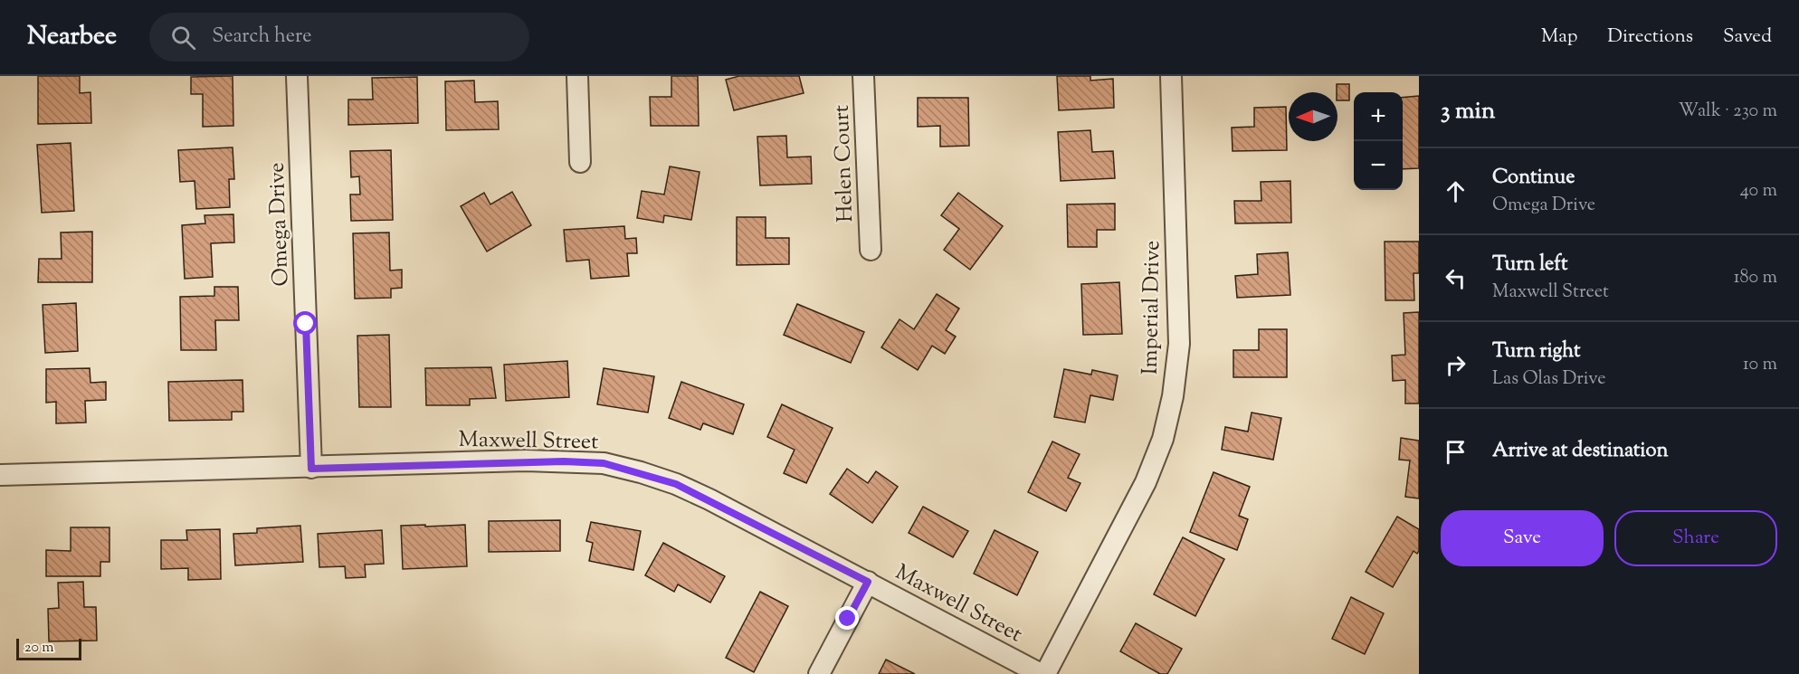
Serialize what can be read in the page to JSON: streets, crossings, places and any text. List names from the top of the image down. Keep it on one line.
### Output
{"streets":{"street":["Helen Court","Omega Drive","Imperial Drive","Maxwell Street"]},"crossings":[["Omega Drive","Maxwell Street"]],"scale_bar":"20 m","north":"left","page":{"header":"Nearbee","search":"Search here","nav":["Map","Directions","Saved"],"heading":["3 min","Walk · 230 m"],"map_buttons":["+","−"],"list":[["Continue","Omega Drive","40 m"],["Turn left","Maxwell Street","180 m"],["Turn right","Las Olas Drive","10 m"],"Arrive at destination"],"buttons":["Save","Share"],"scale":"20 m"}}
